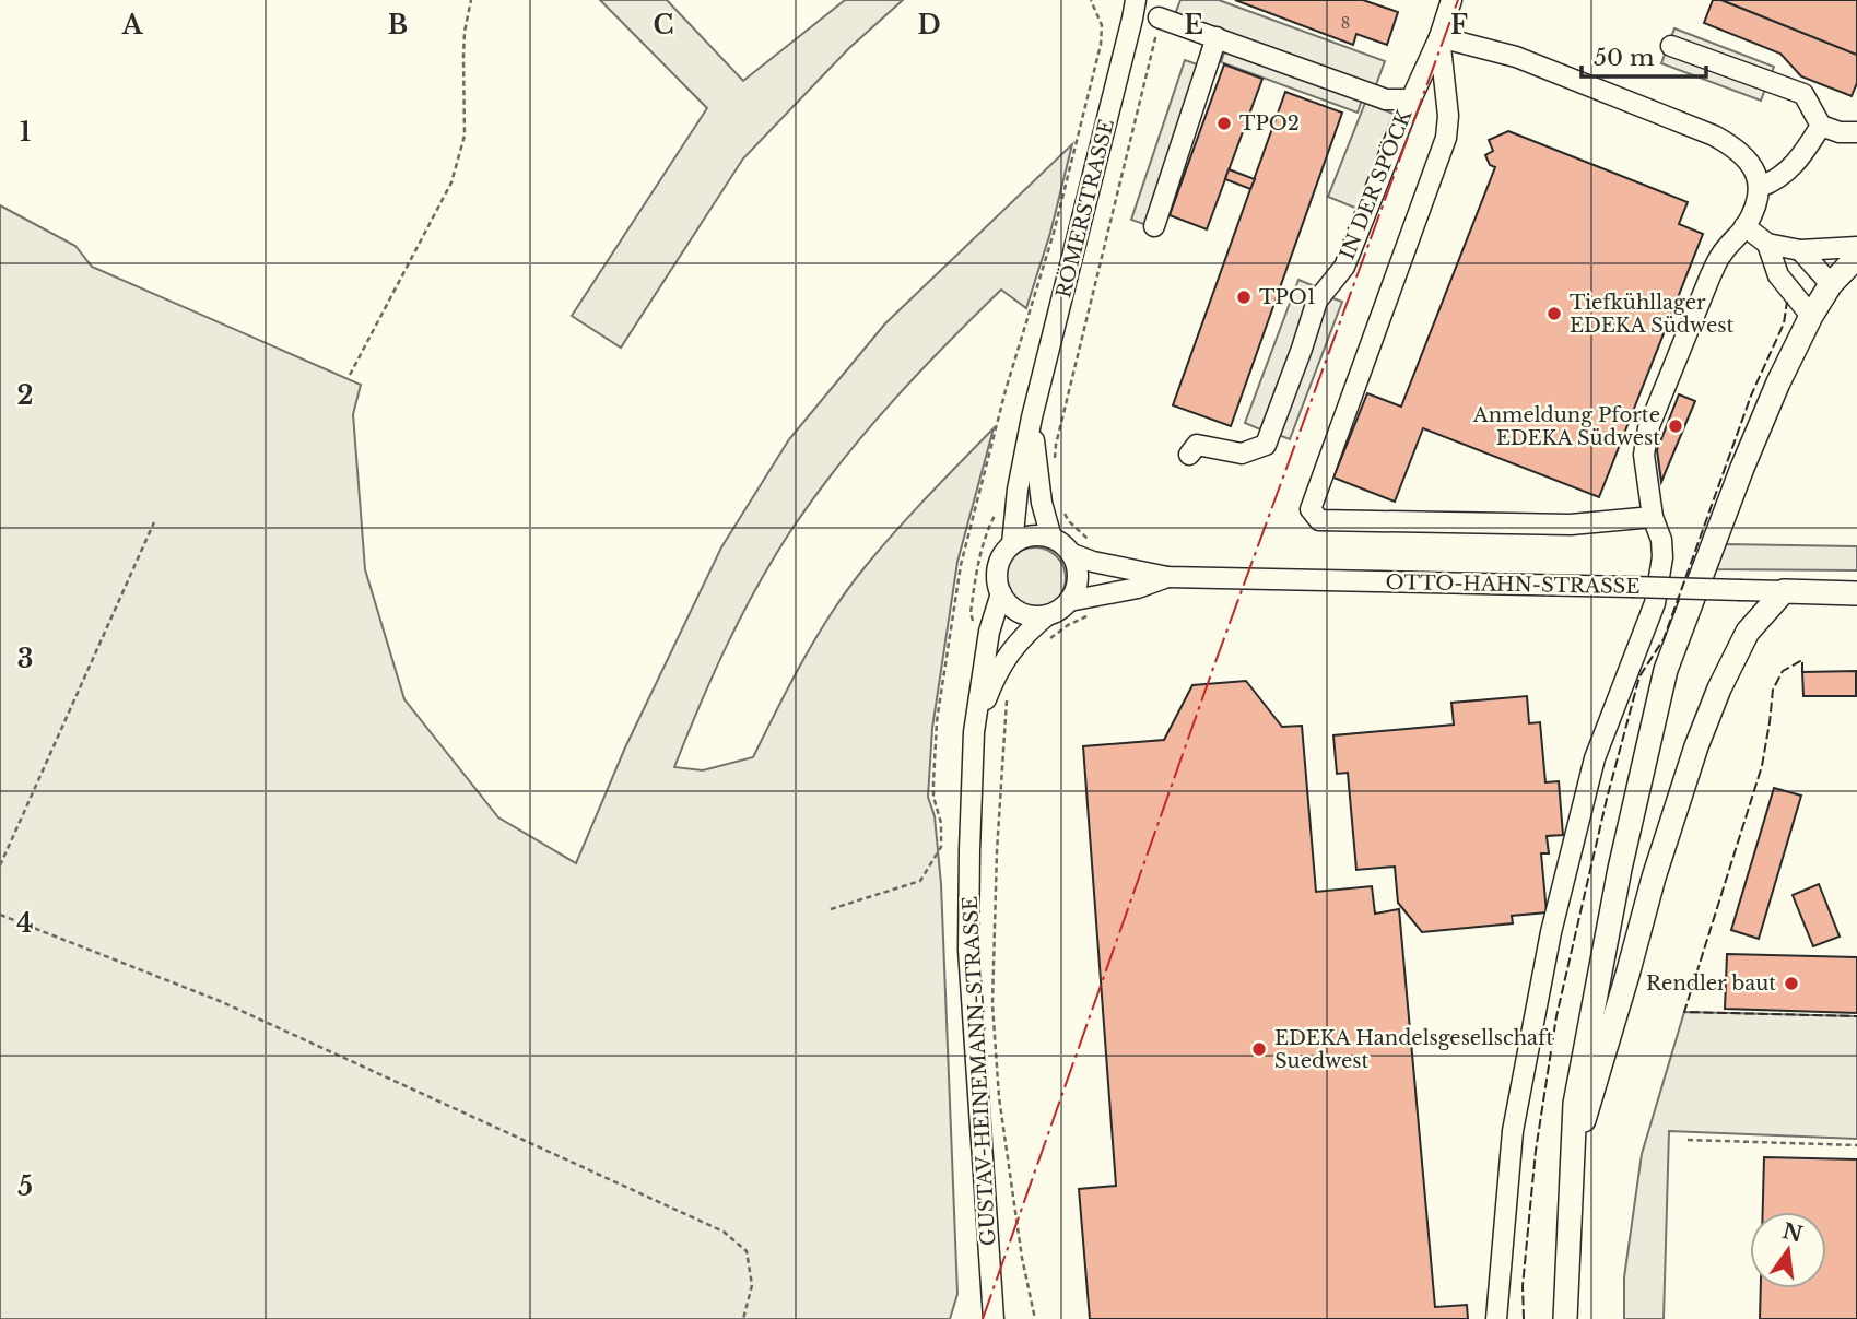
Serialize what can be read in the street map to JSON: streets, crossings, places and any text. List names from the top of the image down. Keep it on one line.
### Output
{"streets":{"main road":["OTTO-HAHN-STRASSE"],"street":["IN DER SPÖCK","RÖMERSTRASSE","GUSTAV-HEINEMANN-STRASSE"]},"crossings":[["RÖMERSTRASSE","OTTO-HAHN-STRASSE"],["RÖMERSTRASSE","GUSTAV-HEINEMANN-STRASSE"],["OTTO-HAHN-STRASSE","GUSTAV-HEINEMANN-STRASSE"]],"places":["TPO2","TPO1","Tiefkühllager EDEKA Südwest","Anmeldung Pforte EDEKA Südwest","Rendler baut","EDEKA Handelsgesellschaft Suedwest"],"house_numbers":["8"],"scale_bar":"50 m","north":"top","grid":{"columns":["A","B","C","D","E","F"],"rows":["1","2","3","4","5"]}}
